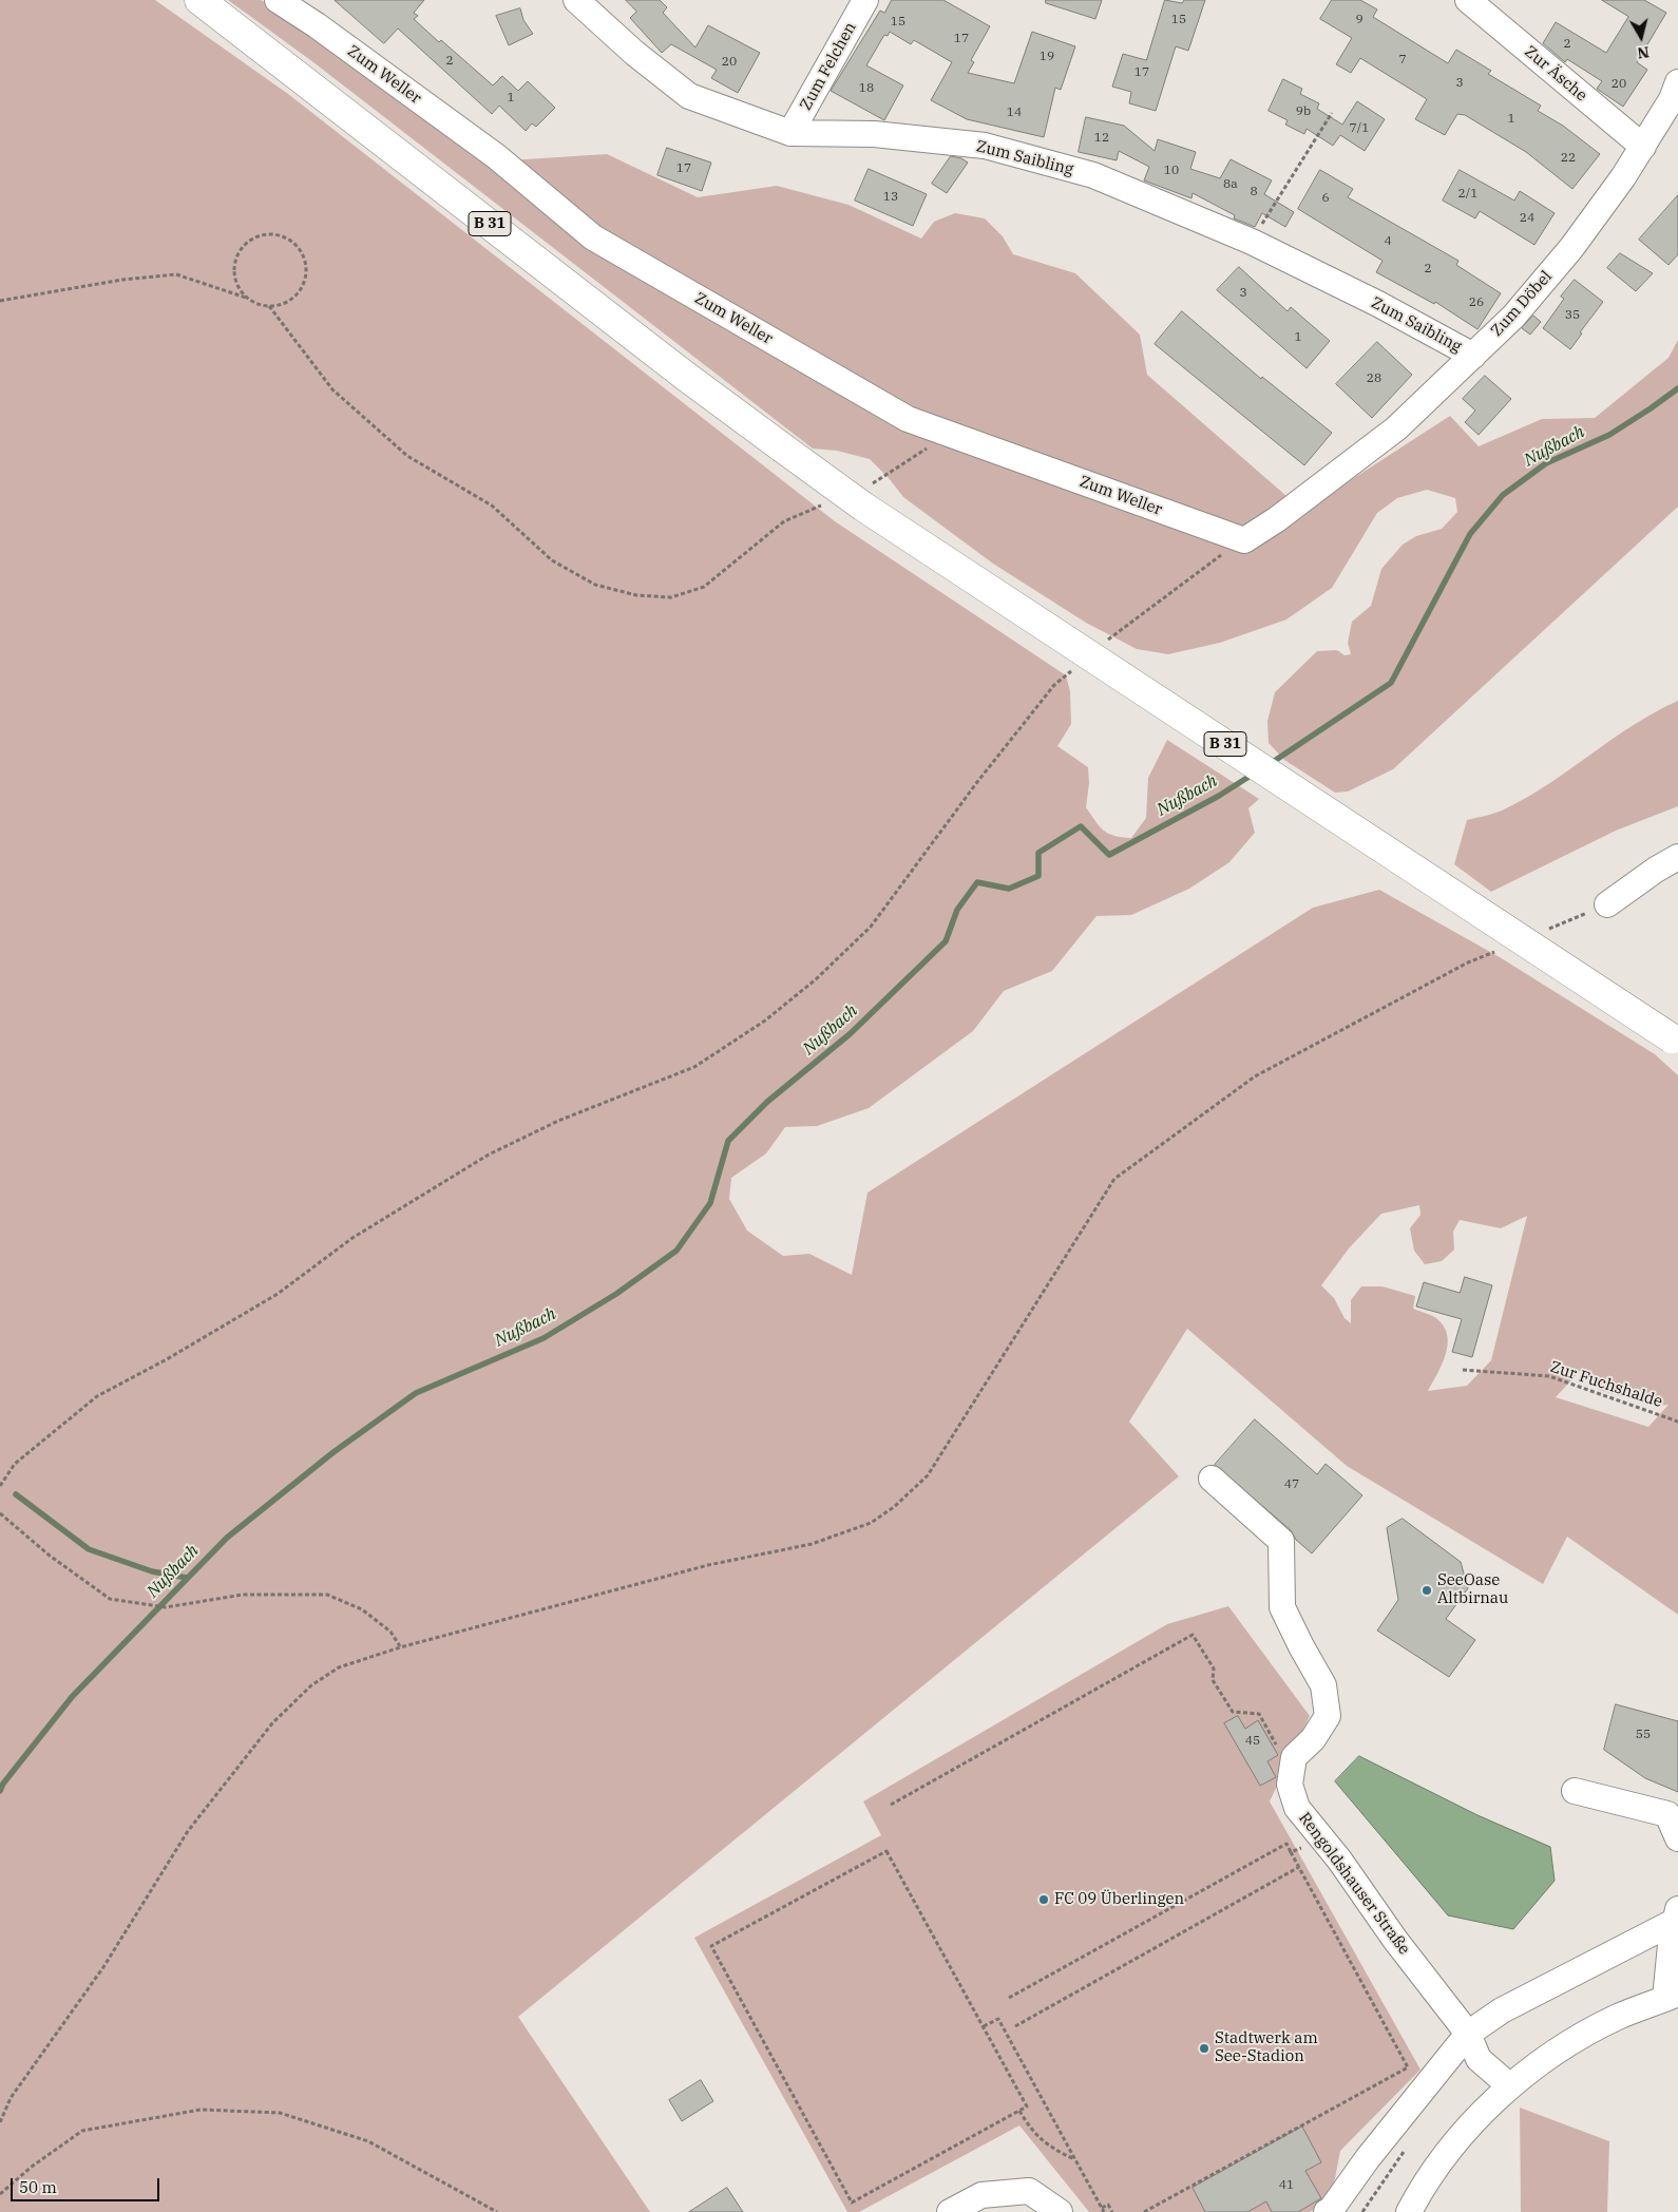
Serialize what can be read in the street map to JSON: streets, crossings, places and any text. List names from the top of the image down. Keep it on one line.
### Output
{"streets":{"main road":["B 31"],"street":["Zum Felchen","Zur Äsche","Zum Weller","Zum Saibling","Zum Döbel","Rengoldshauser Straße"],"path":["Zur Fuchshalde"]},"crossings":[["Zum Felchen","Zum Saibling"],["Zur Äsche","Zum Döbel"],["Zum Weller","Zum Döbel"],["Zum Saibling","Zum Döbel"]],"water":["Nußbach"],"places":["SeeOase Altbirnau","FC 09 Überlingen","Stadtwerk am See-Stadion"],"house_numbers":["15","9","15","17","2","19","7","2","20","17","3","20","18","1","9b","14","1","7/1","12","22","17","10","8a","8","2/1","13","6","24","4","2","3","26","35","1","28","47","55","45","41"],"scale_bar":"50 m","north":"bottom"}
